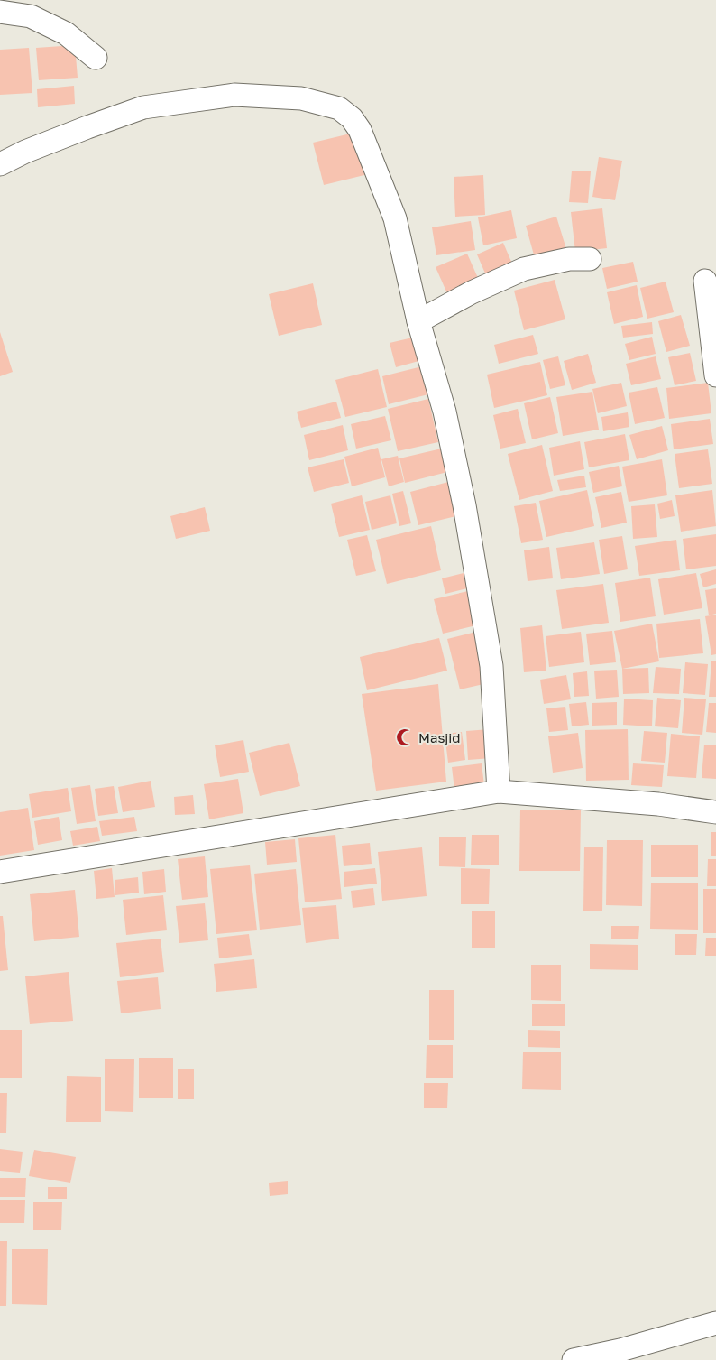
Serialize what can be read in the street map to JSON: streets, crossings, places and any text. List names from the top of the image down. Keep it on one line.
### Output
{"places":{"mosque":["Masjid"]}}
